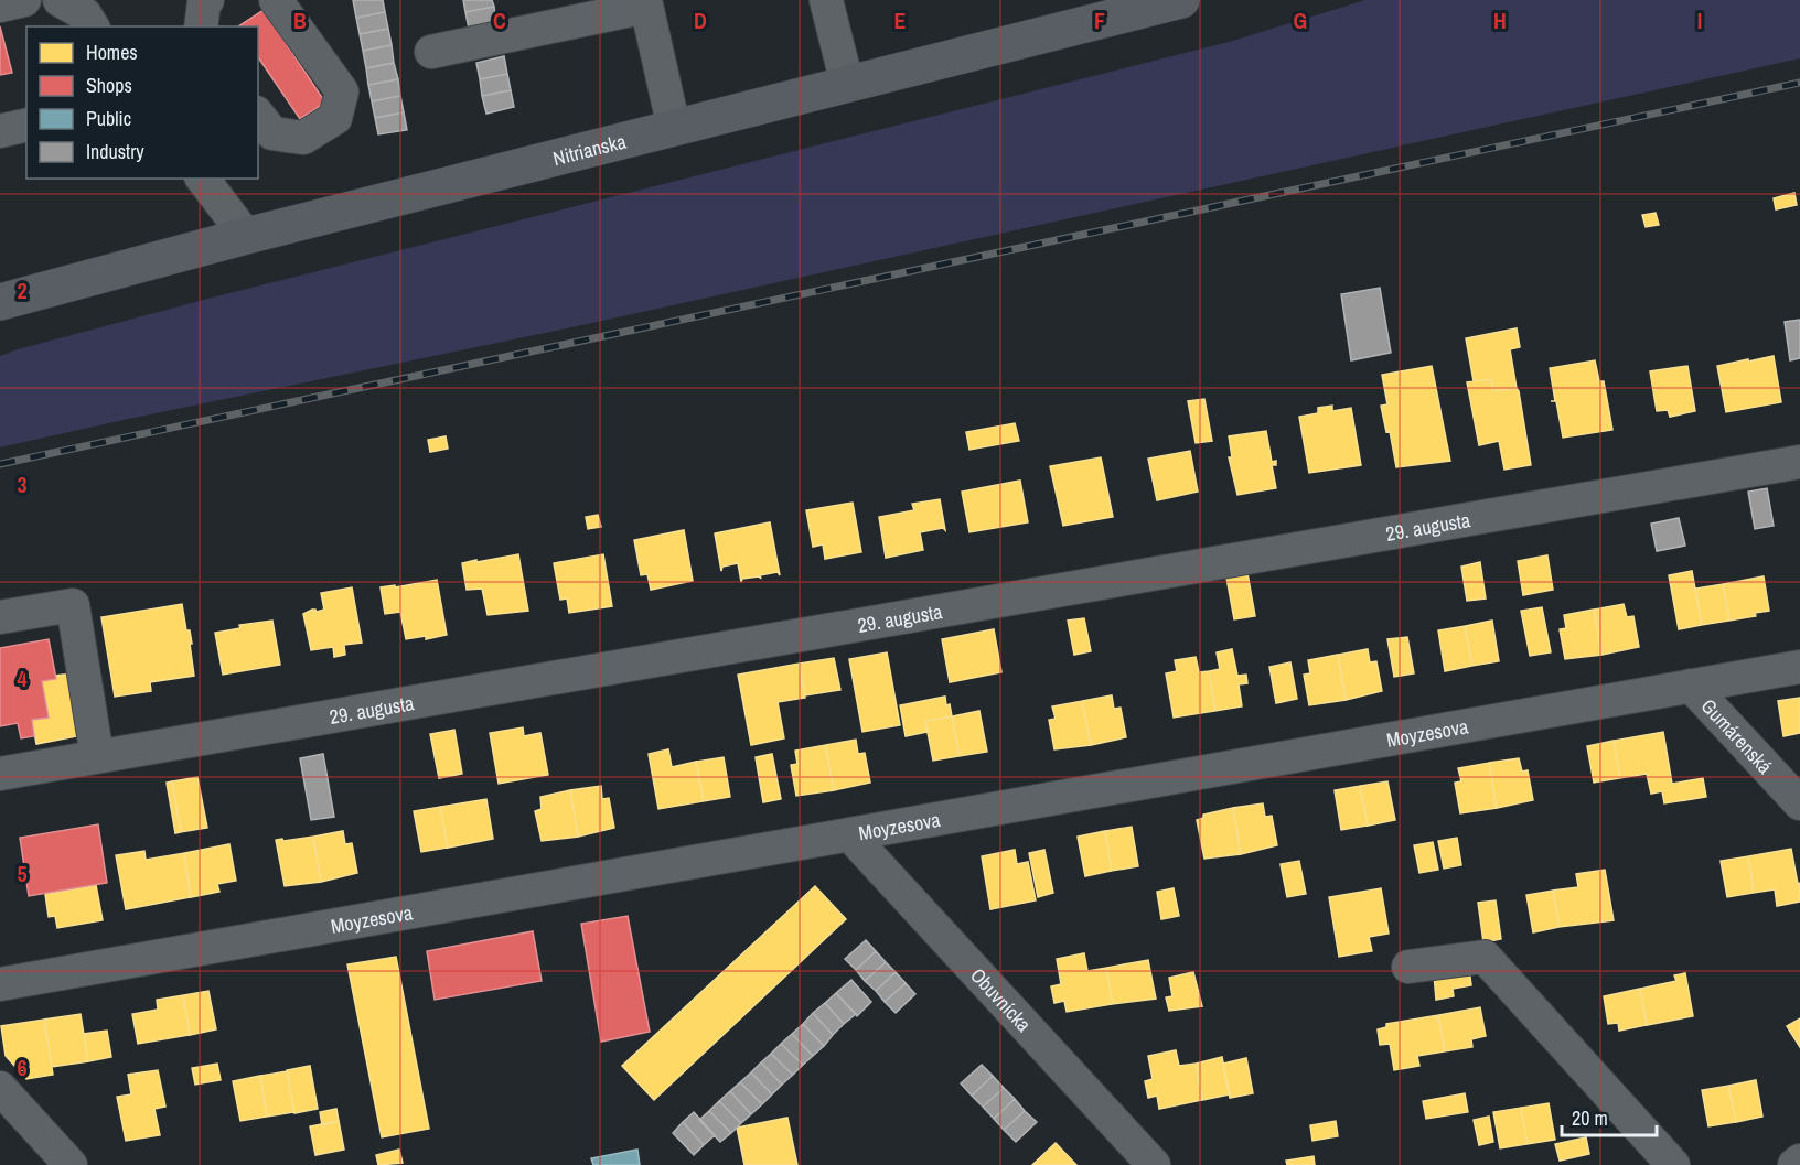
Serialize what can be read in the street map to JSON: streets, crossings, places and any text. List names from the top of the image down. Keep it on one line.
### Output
{"streets":{"main road":["Nitrianska"],"street":["29. augusta","Moyzesova","Gumárenská","Obuvnícka"]},"crossings":[["Moyzesova","Gumárenská"],["Moyzesova","Obuvnícka"]],"legend":["Homes","Shops","Public","Industry"],"scale_bar":"20 m","grid":{"columns":["B","C","D","E","F","G","H","I"],"rows":["2","3","4","5","6"]}}
